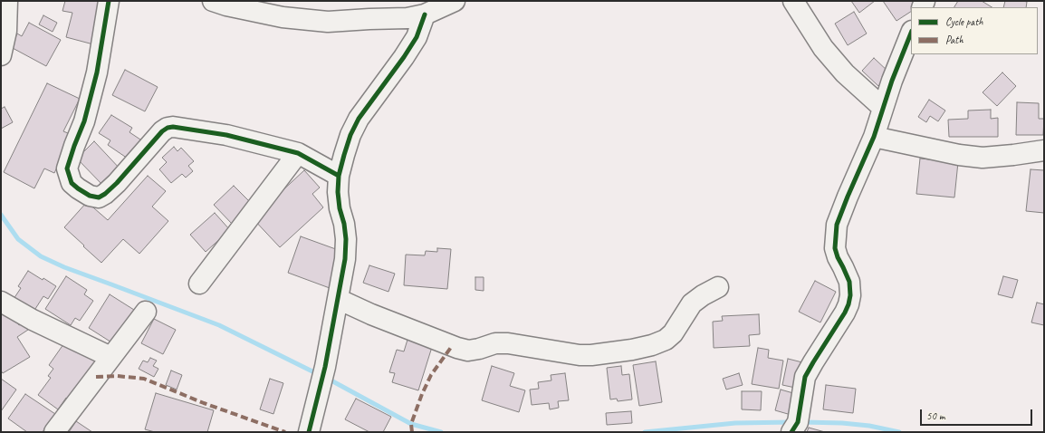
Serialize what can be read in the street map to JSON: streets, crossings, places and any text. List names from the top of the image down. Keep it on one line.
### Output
{"legend":["Cycle path","Path"],"scale_bar":"50 m"}
